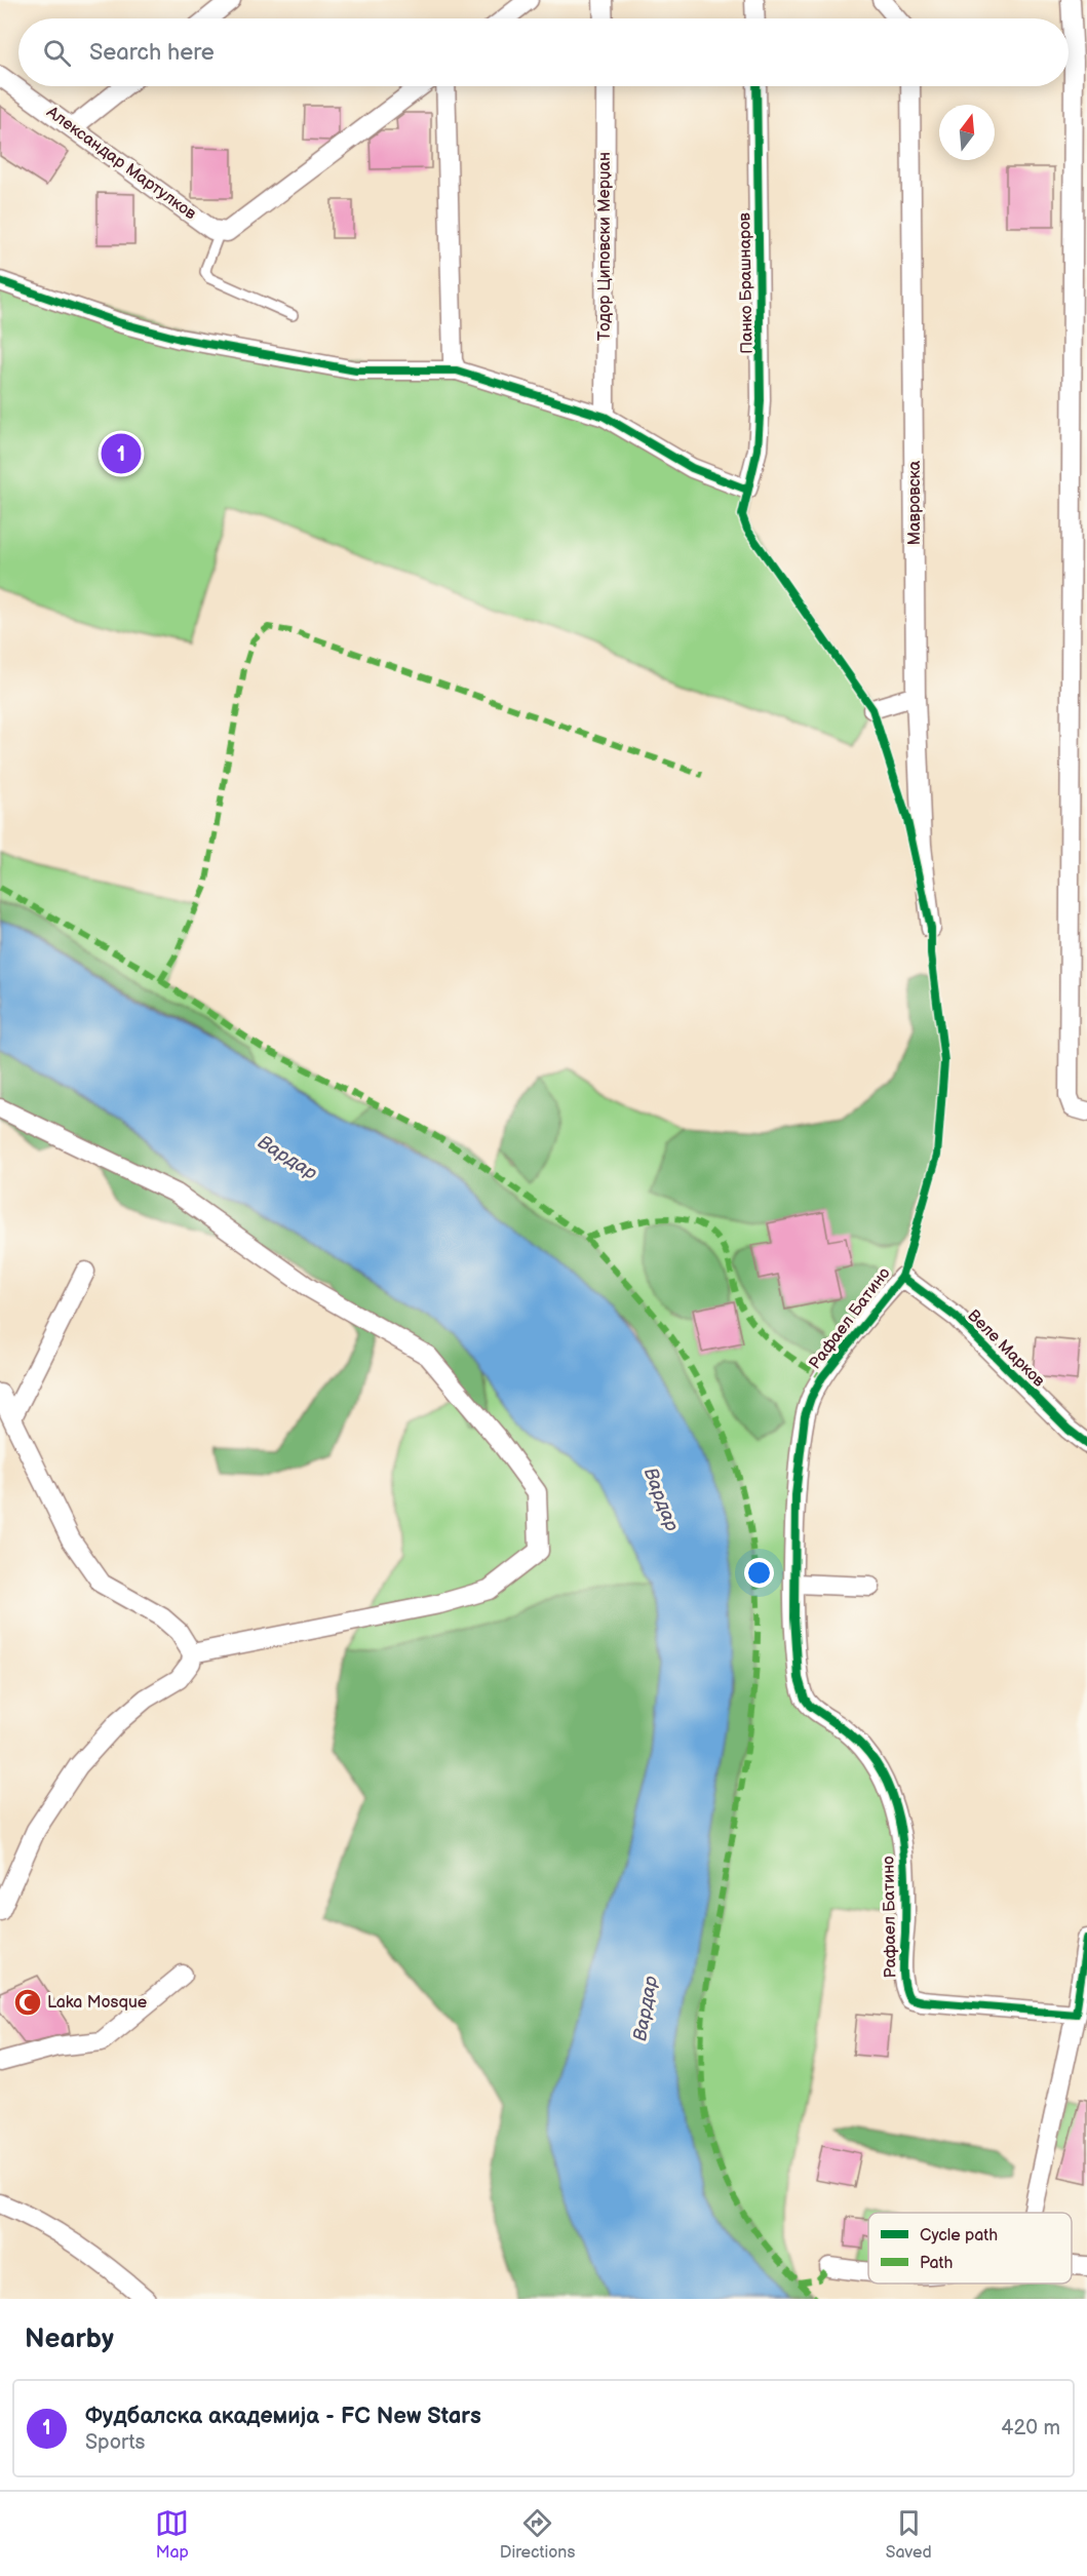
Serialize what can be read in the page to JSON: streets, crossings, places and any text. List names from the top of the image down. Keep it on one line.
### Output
{"streets":{"street":["Александар Мартулков","Тодор Циповски Мерџан","Панко Брашнаров","Мавровска","Рафаел Батино","Веле Марков"]},"crossings":[["Тодор Циповски Мерџан","Панко Брашнаров"],["Рафаел Батино","Веле Марков"]],"water":["Вардар"],"places":{"mosque":["Laka Mosque"]},"legend":["Cycle path","Path"],"north":"top","page":{"search":"Search here","pins":"1","heading":"Nearby","list":[{"mark":"1","name":"Фудбалска академија - FC New Stars","note":"Sports","value":"420 m"}],"nav":["Map","Directions","Saved"]}}
